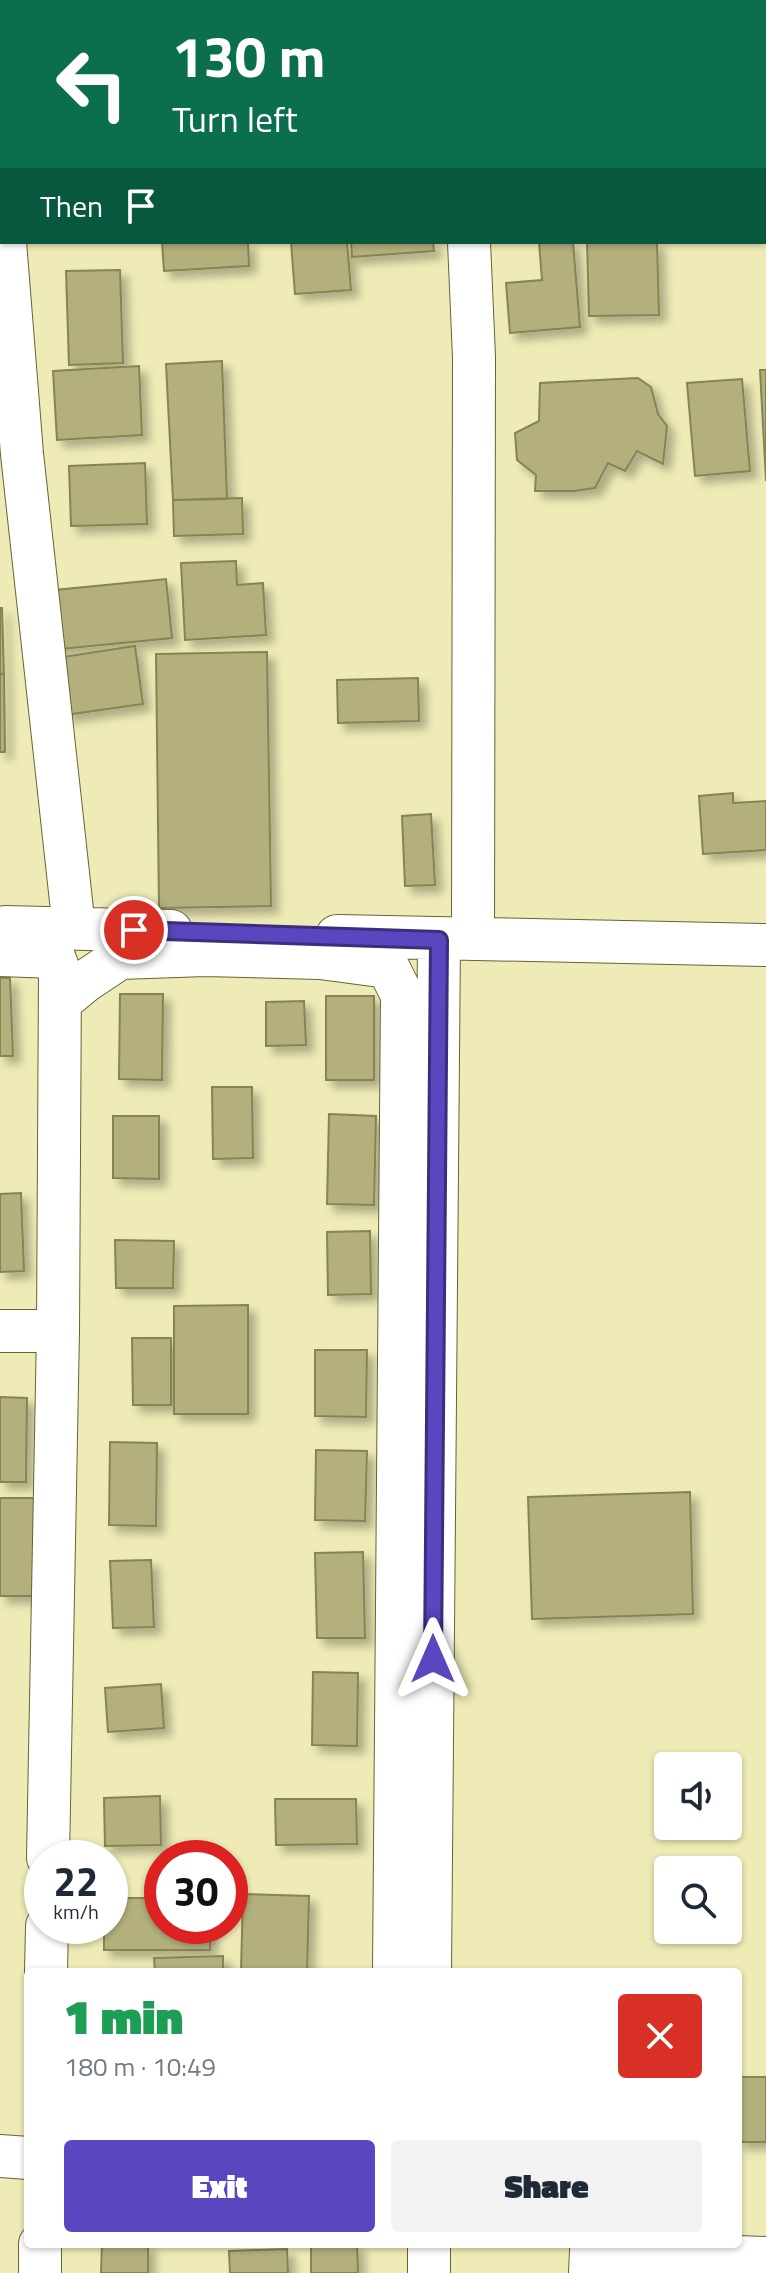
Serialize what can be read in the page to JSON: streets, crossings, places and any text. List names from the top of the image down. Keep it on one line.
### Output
{"page":{"turn":["130 m","Turn left"],"then":"Then","speed":"22 km/h","limit":"30","heading":["1 min","180 m · 10:49"],"buttons":["Exit","Share"]}}
